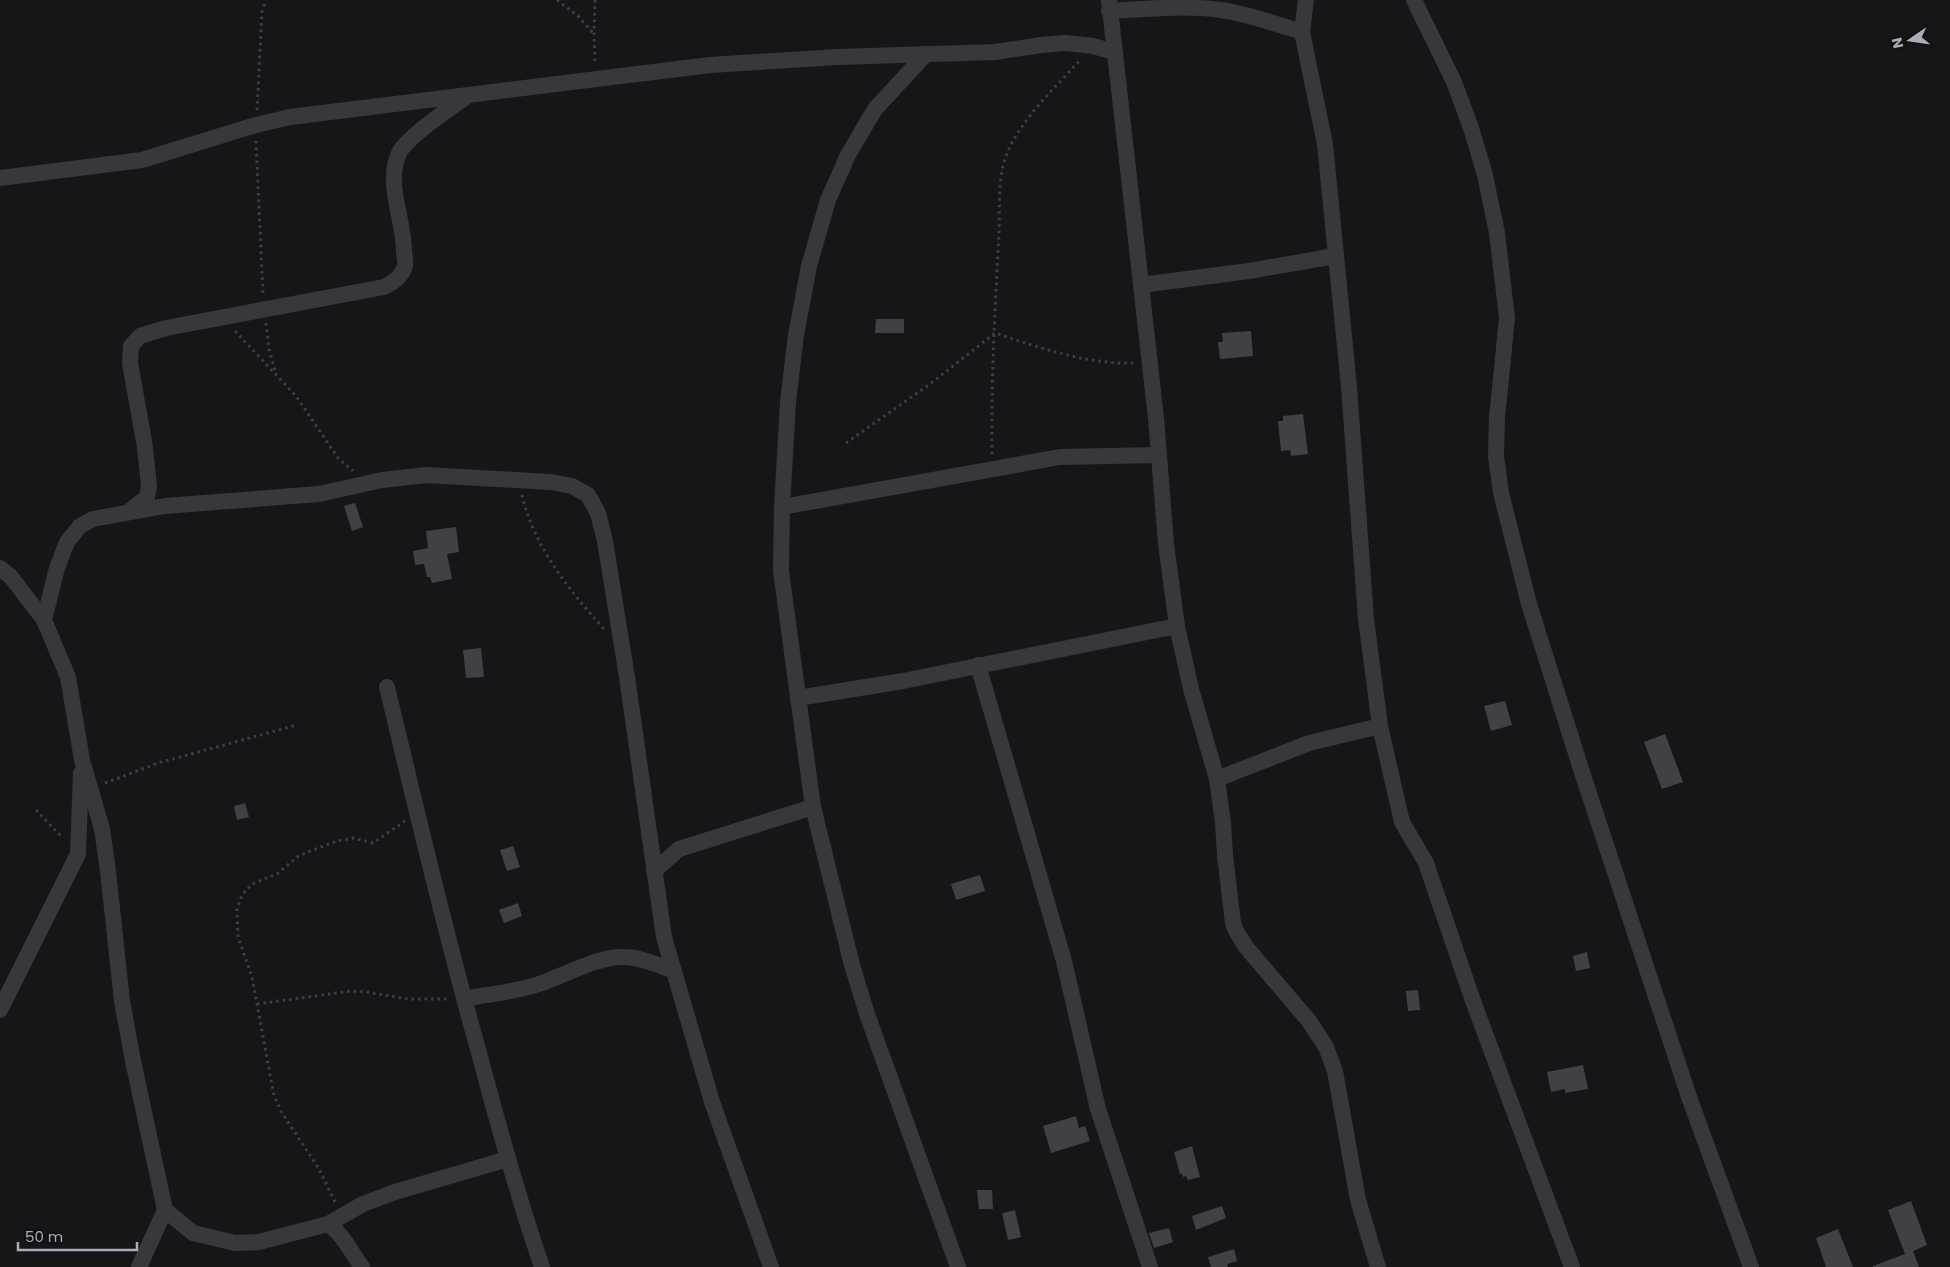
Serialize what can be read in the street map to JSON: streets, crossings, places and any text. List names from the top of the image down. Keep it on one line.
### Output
{"scale_bar":"50 m","north":"left"}
